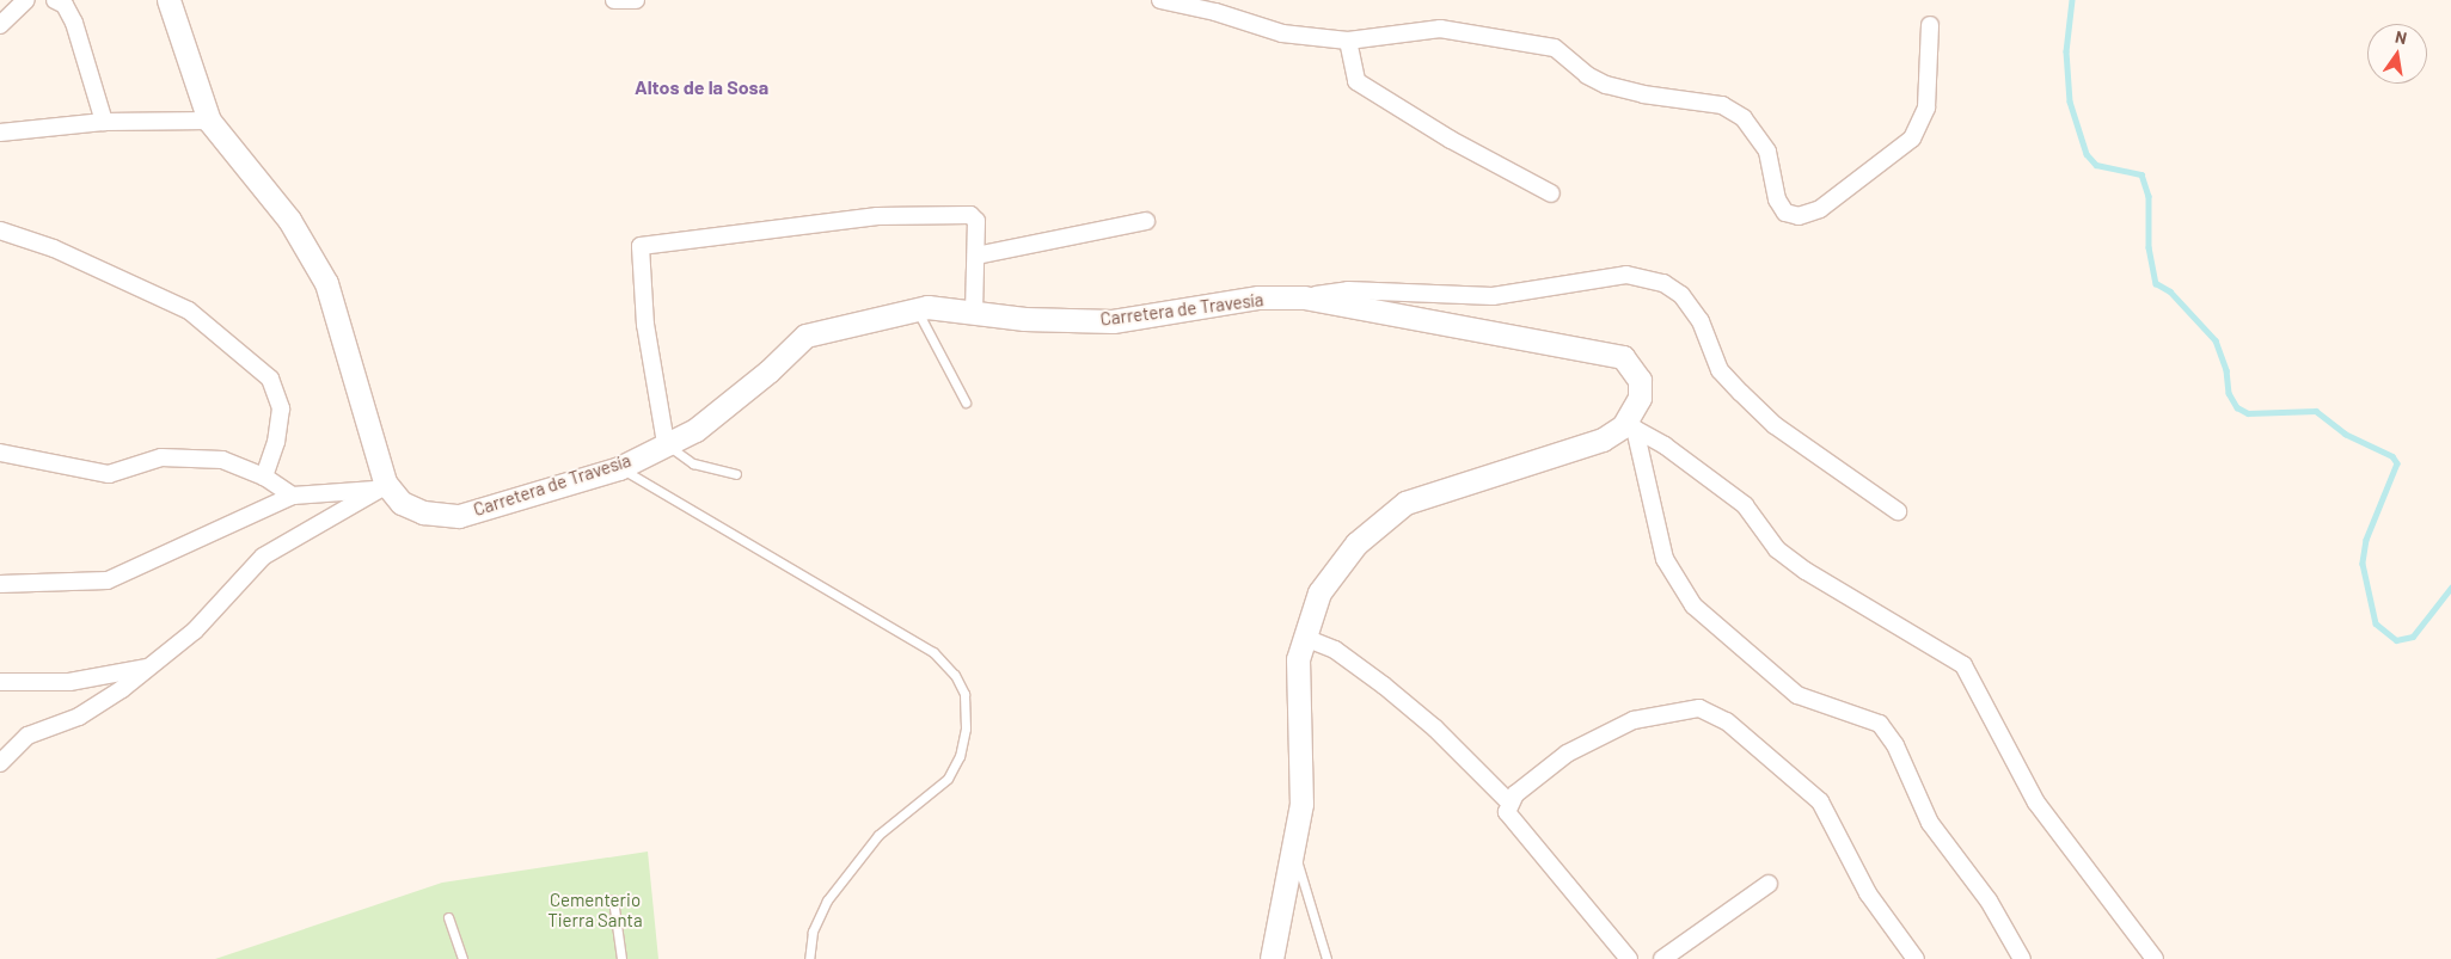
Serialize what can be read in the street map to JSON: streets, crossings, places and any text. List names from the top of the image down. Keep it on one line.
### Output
{"streets":{"street":["Carretera de Travesía"]},"districts":["Altos de la Sosa"],"parks":["Cementerio Tierra Santa"],"north":"top"}
